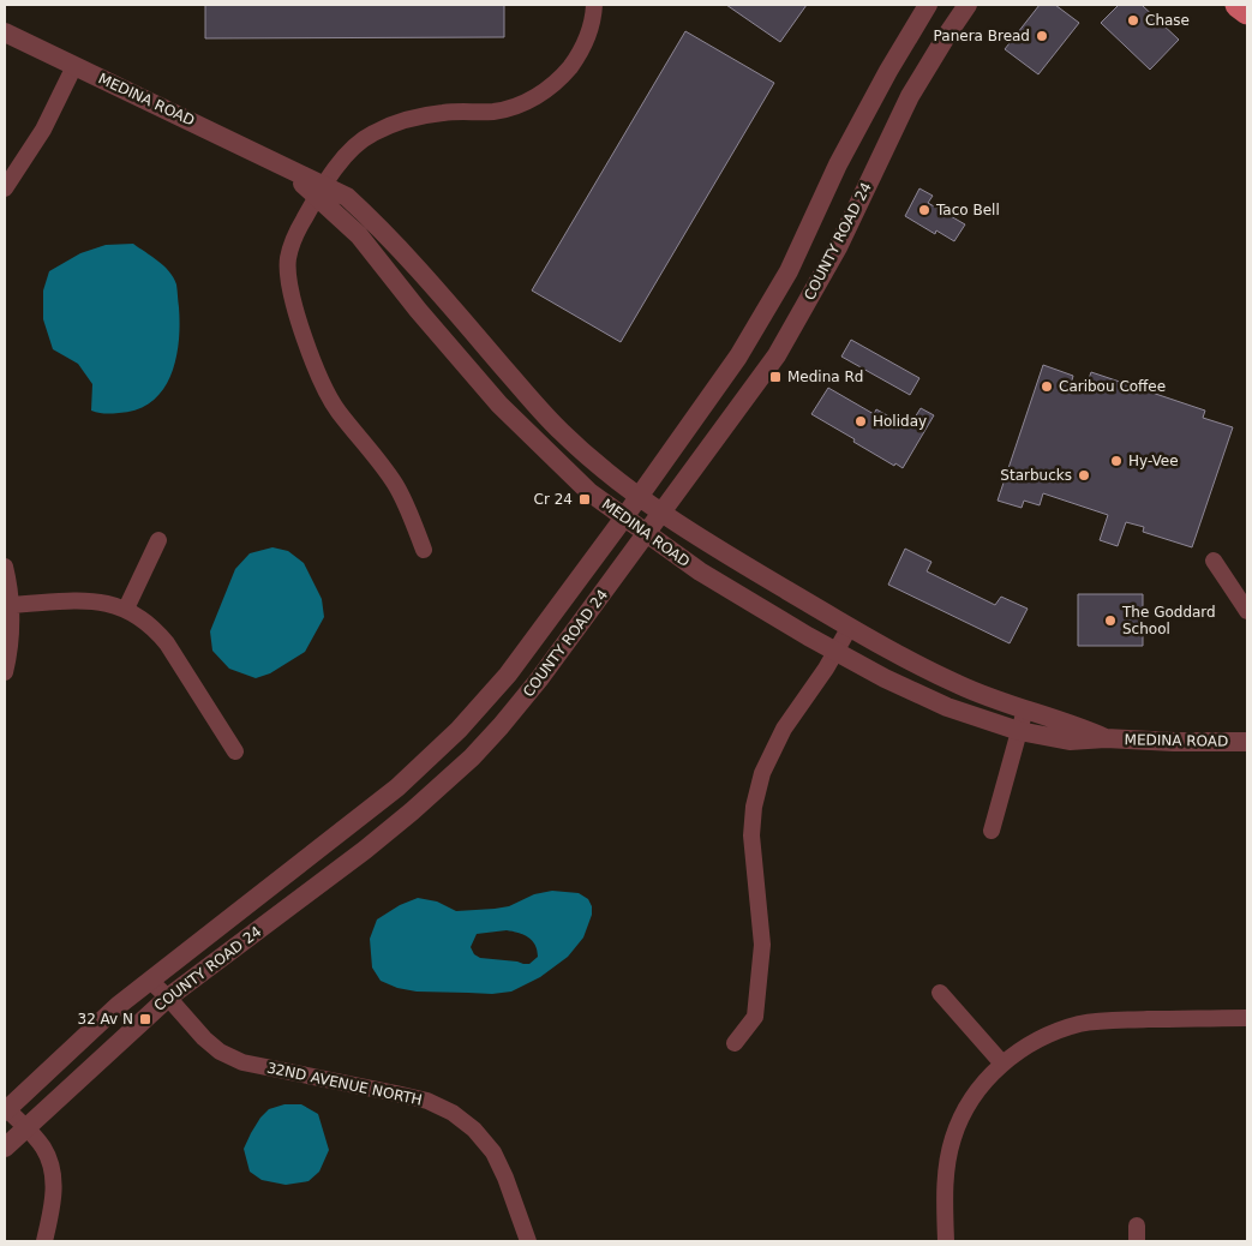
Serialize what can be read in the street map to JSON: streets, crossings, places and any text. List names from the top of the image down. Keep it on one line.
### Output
{"streets":{"street":["MEDINA ROAD","COUNTY ROAD 24","32ND AVENUE NORTH"]},"crossings":[["MEDINA ROAD","COUNTY ROAD 24"],["COUNTY ROAD 24","32ND AVENUE NORTH"]],"places":{"other":["Chase","Panera Bread","Taco Bell","Caribou Coffee","Holiday","Hy-Vee","Starbucks","The Goddard School"],"transit":["Medina Rd","Cr 24","32 Av N"]}}
